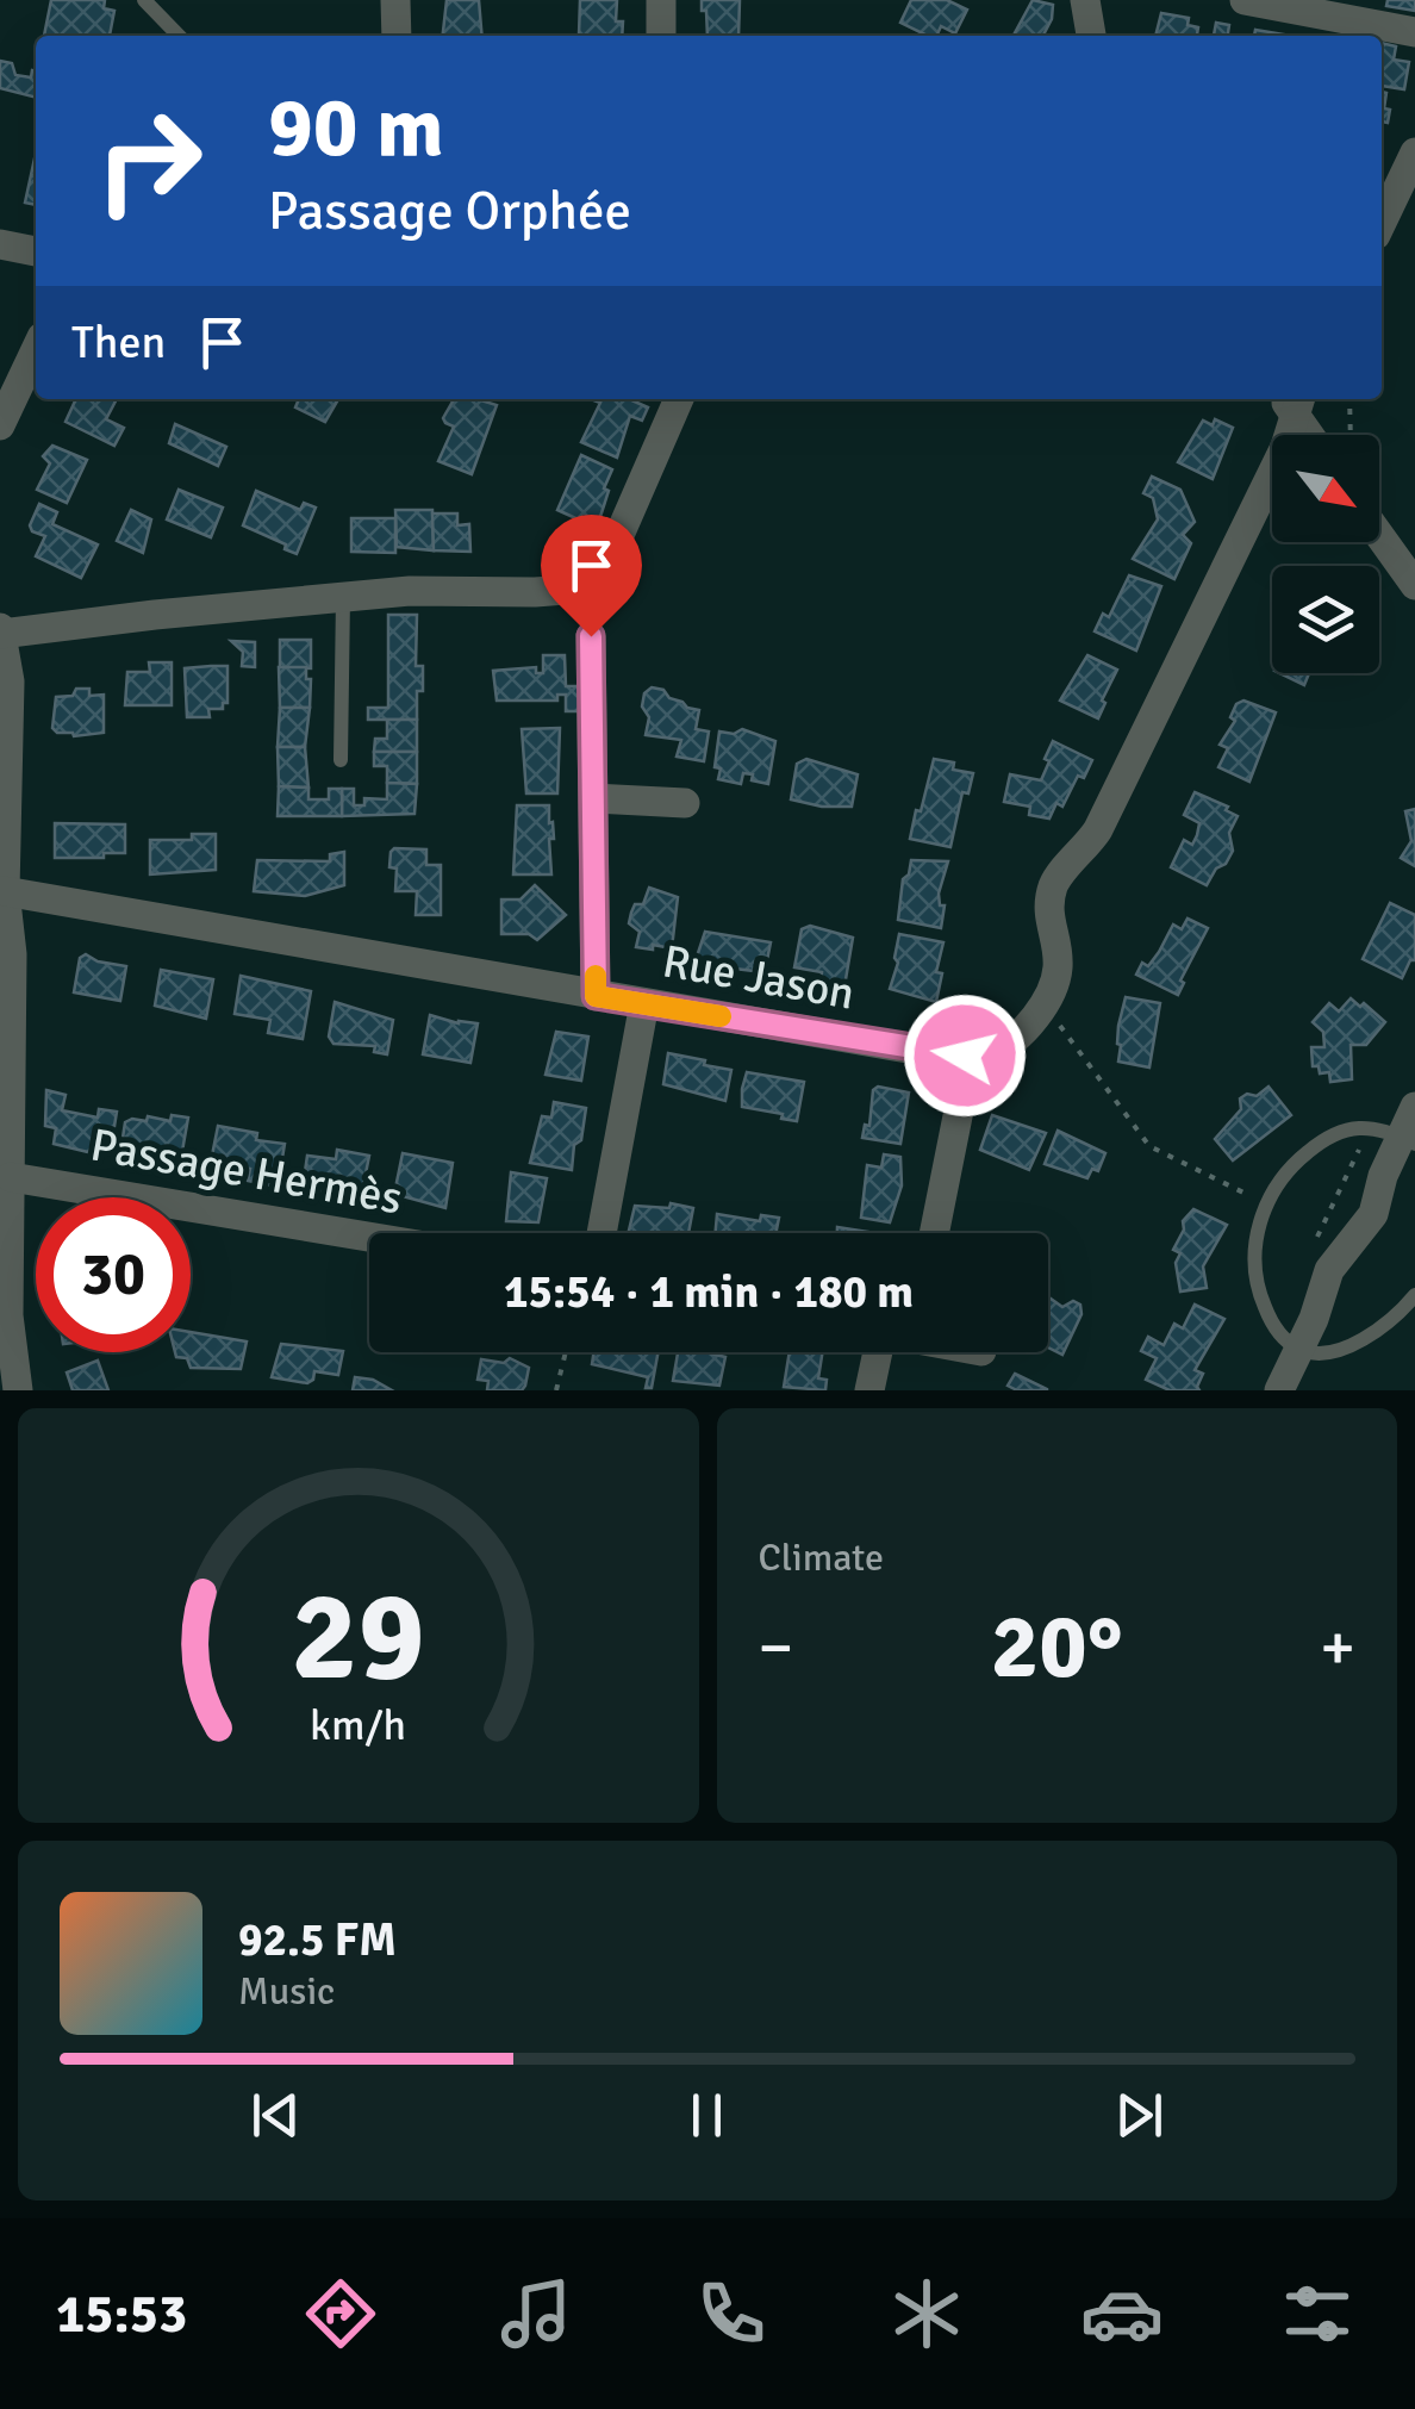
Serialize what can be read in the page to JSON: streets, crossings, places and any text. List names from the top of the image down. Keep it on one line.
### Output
{"streets":{"street":["Rue Jason","Passage Hermès"]},"north":"bottom right","page":{"turn":["90 m","Passage Orphée"],"then":"Then","limit":"30","trip":"15:54 · 1 min · 180 m","tile":"Climate","heat":["−","20°","+"],"song":["92.5 FM","Music"],"tabs":"15:53","gauge":["29","km/h"]}}
